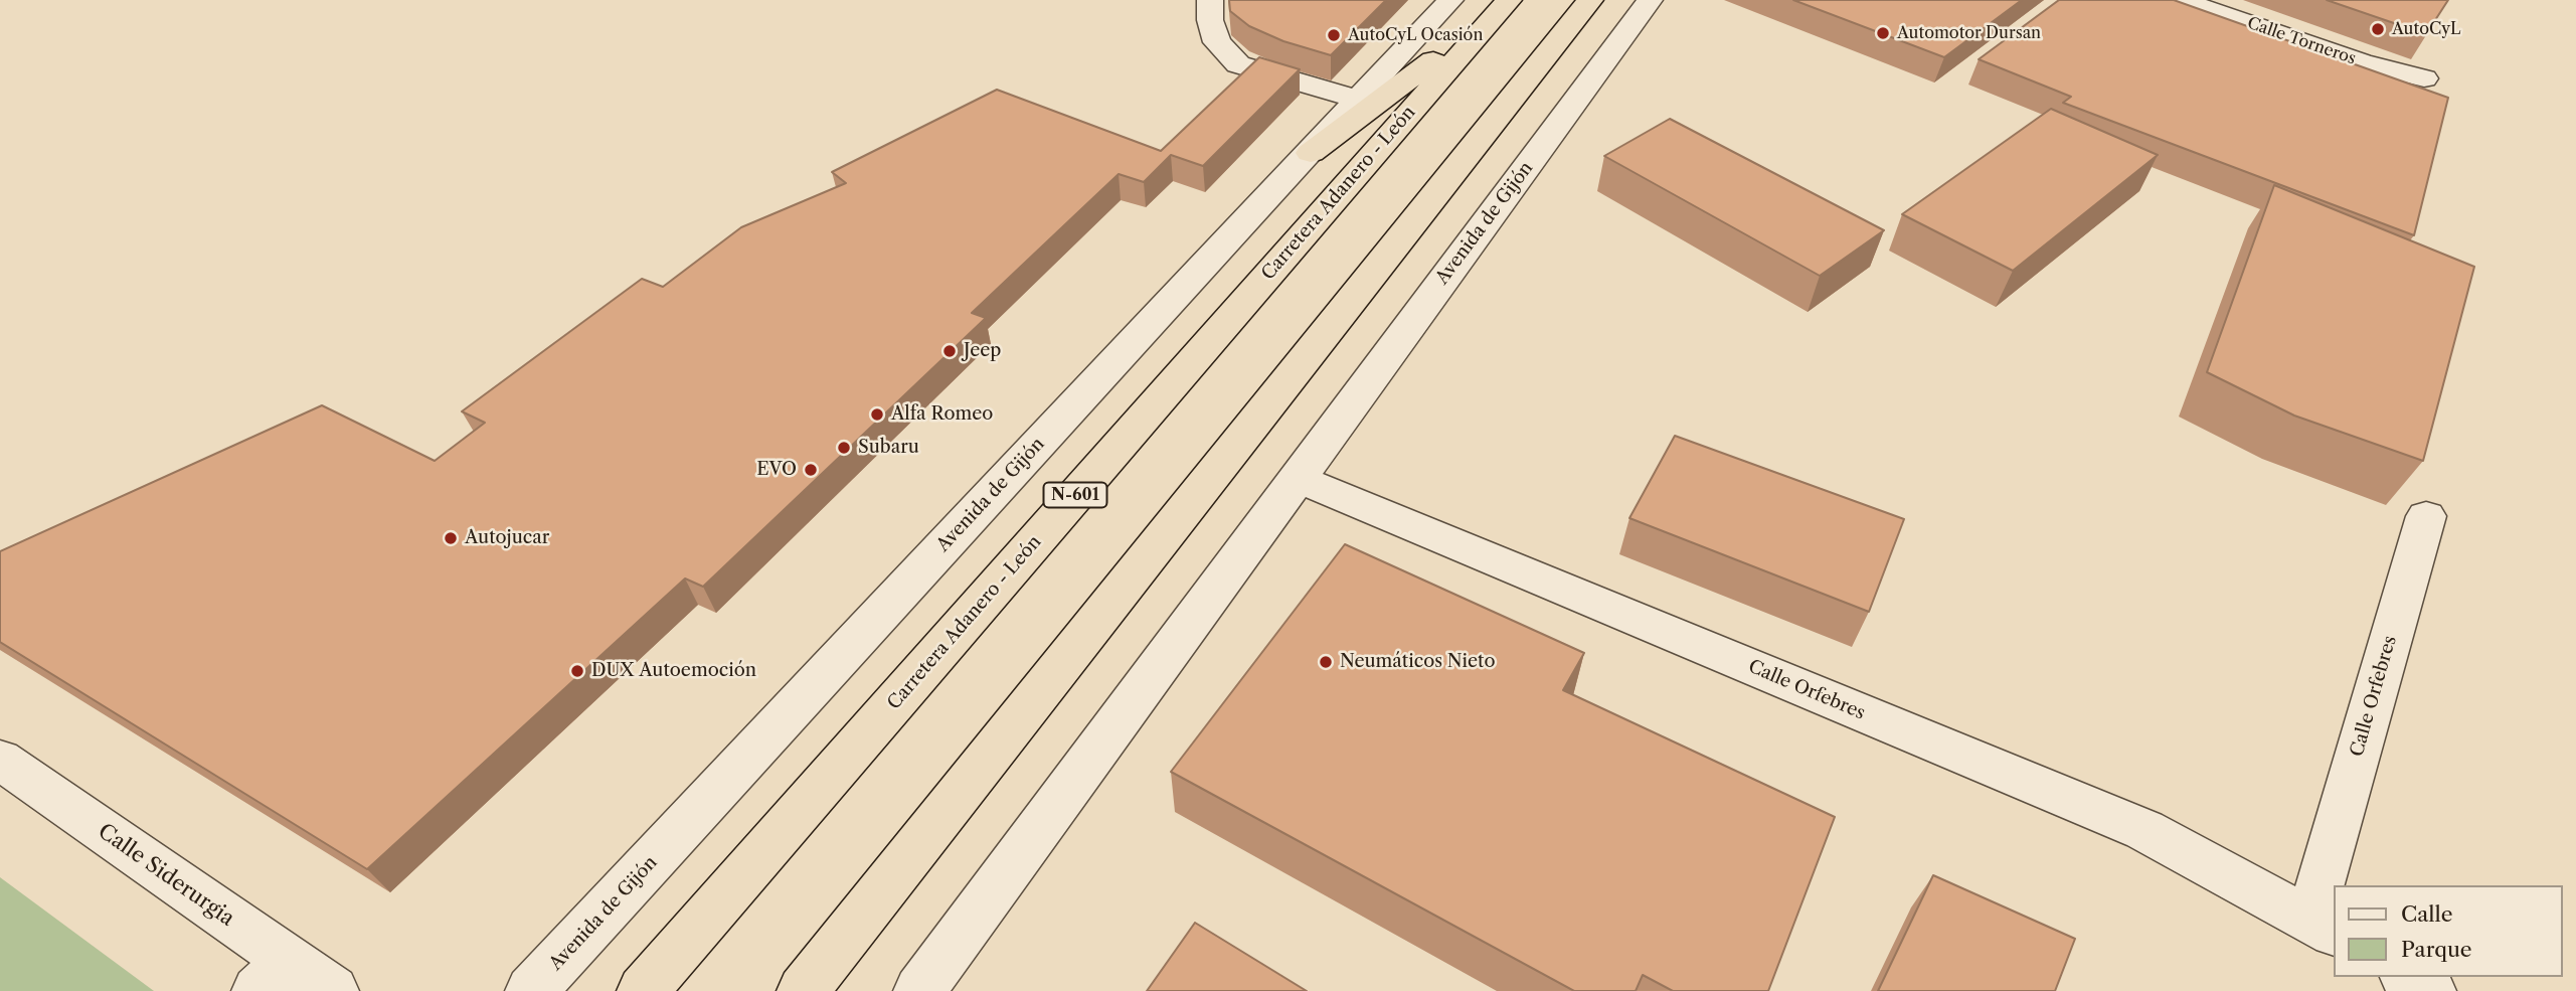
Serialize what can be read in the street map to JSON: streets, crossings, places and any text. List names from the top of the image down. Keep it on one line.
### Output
{"streets":{"highway":["Carretera Adanero - León","N-601"],"street":["Calle Torneros","Avenida de Gijón","Calle Orfebres","Calle Siderurgia"]},"crossings":[["Avenida de Gijón","Calle Orfebres"]],"places":["AutoCyL","Automotor Dursan","AutoCyL Ocasión","Jeep","Alfa Romeo","Subaru","EVO","Autojucar","Neumáticos Nieto","DUX Autoemoción"],"legend":["Calle","Parque"]}
